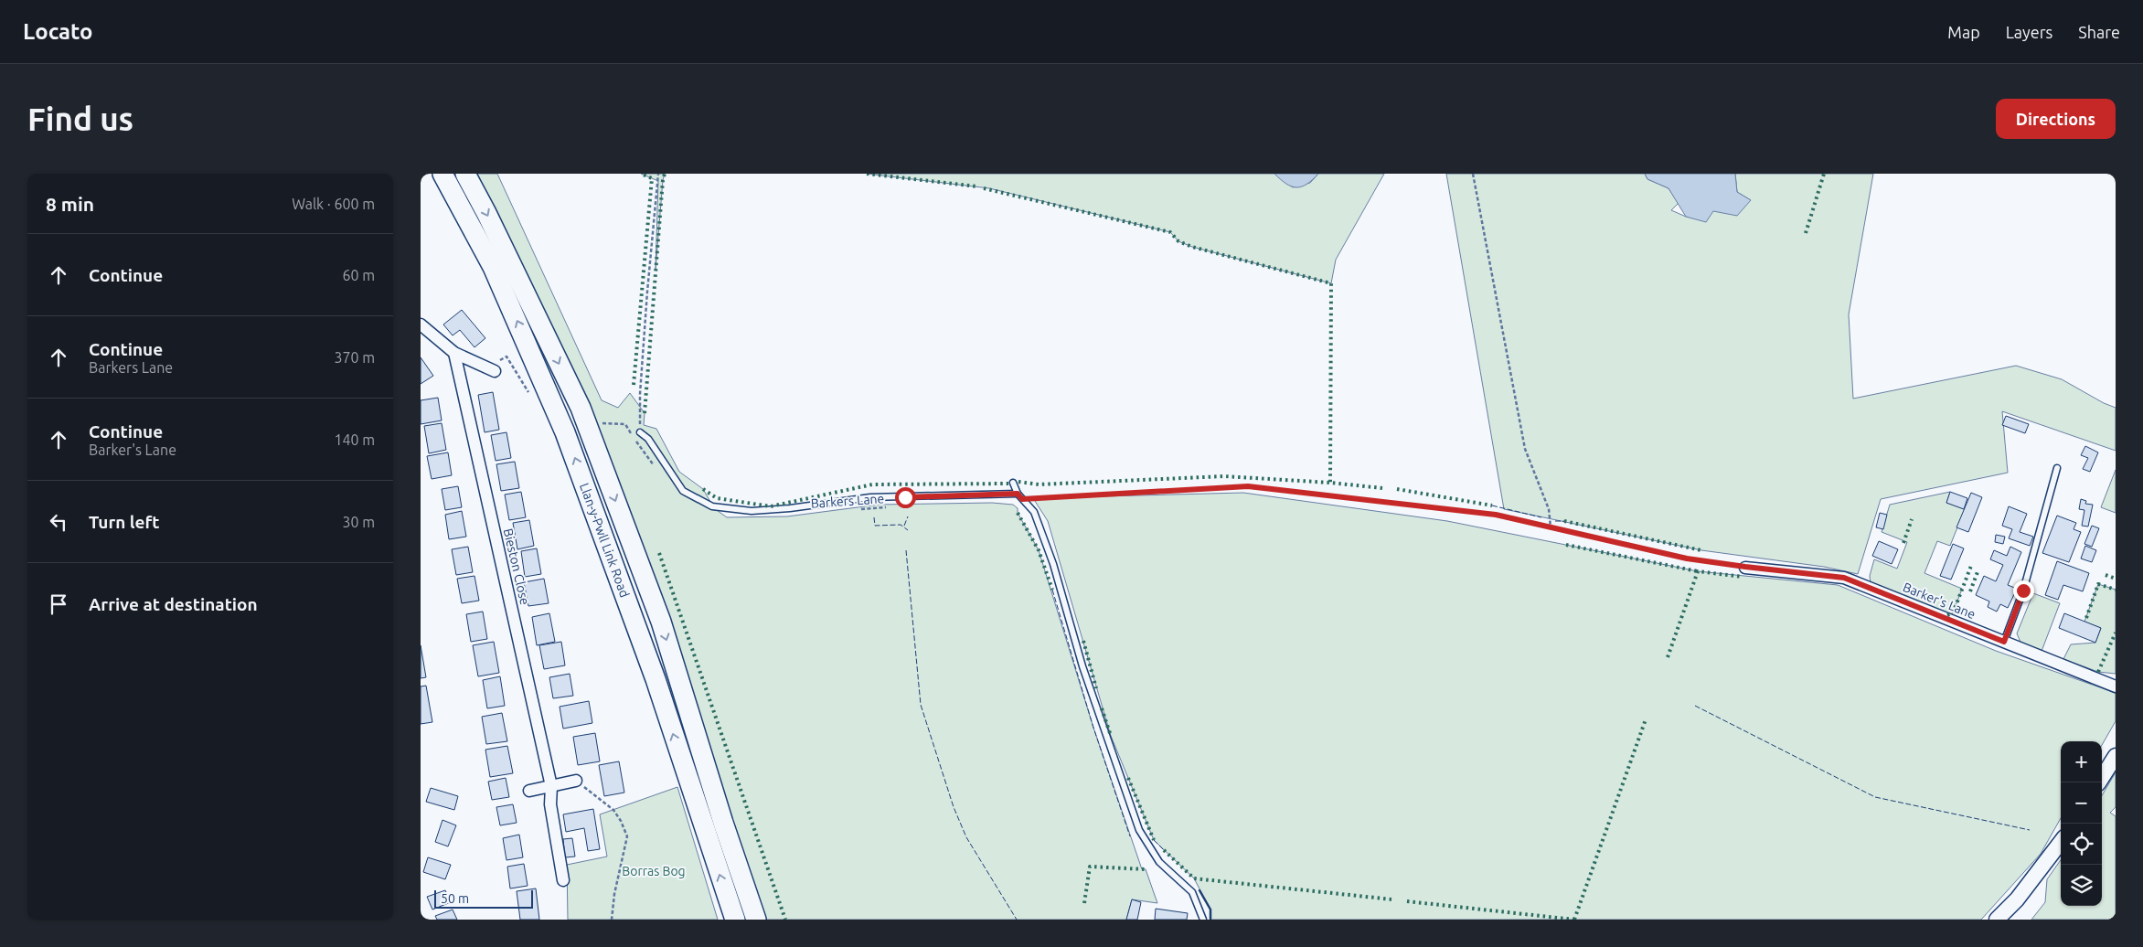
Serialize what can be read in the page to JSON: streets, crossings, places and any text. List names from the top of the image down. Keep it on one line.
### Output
{"streets":{"highway":["Llan-y-Pwll Link Road"],"street":["Bieston Close","Barker's Lane"],"path":["Barkers Lane"]},"parks":["Borras Bog"],"scale_bar":"50 m","page":{"header":"Locato","nav":["Map","Layers","Share"],"buttons":"Directions","title":"Find us","heading":["8 min","Walk · 600 m"],"list":[["Continue","60 m"],["Continue","Barkers Lane","370 m"],["Continue","Barker's Lane","140 m"],["Turn left","30 m"],"Arrive at destination"],"map_buttons":["+","−"],"scale":"50 m"}}
